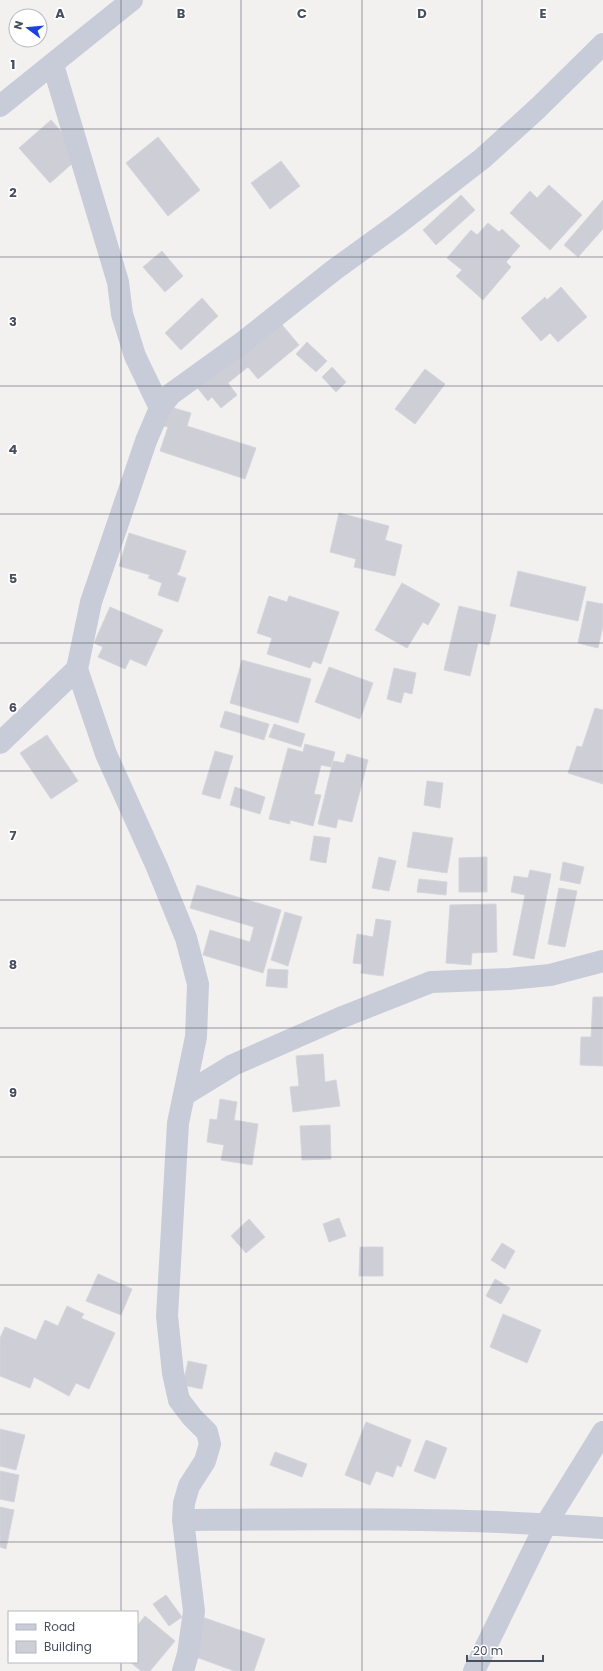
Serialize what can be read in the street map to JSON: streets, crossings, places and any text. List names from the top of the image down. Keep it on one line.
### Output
{"legend":["Road","Building"],"scale_bar":"20 m","north":"left","grid":{"columns":["A","B","C","D","E"],"rows":["1","2","3","4","5","6","7","8","9"]}}
